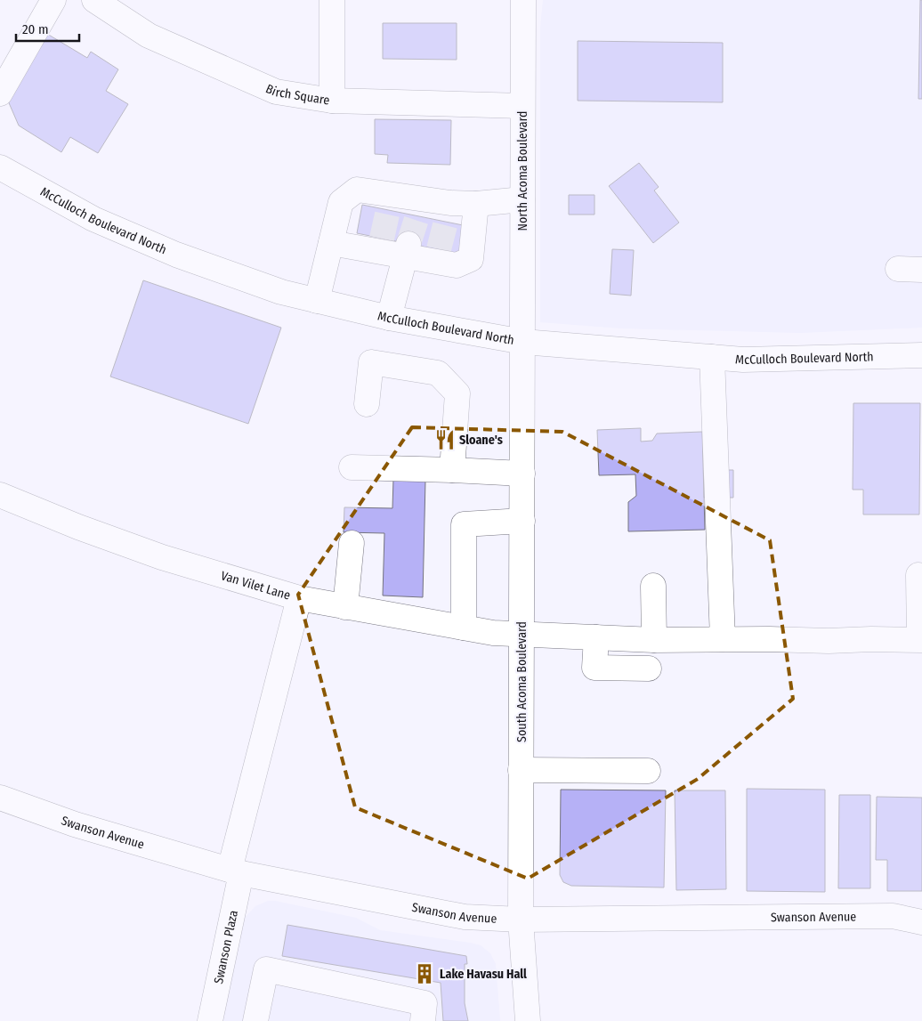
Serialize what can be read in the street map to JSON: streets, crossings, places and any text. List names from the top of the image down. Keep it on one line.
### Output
{"streets":{"main road":["Birch Square","North Acoma Boulevard","McCulloch Boulevard North","Van Vilet Lane","South Acoma Boulevard","Swanson Avenue","Swanson Plaza"]},"crossings":[["Birch Square","North Acoma Boulevard"],["North Acoma Boulevard","McCulloch Boulevard North"],["North Acoma Boulevard","South Acoma Boulevard"],["McCulloch Boulevard North","South Acoma Boulevard"],["Van Vilet Lane","South Acoma Boulevard"],["Van Vilet Lane","Swanson Plaza"],["South Acoma Boulevard","Swanson Avenue"],["Swanson Avenue","Swanson Plaza"]],"places":{"restaurant":["Sloane's"],"building":["Lake Havasu Hall"]},"scale_bar":"20 m"}
